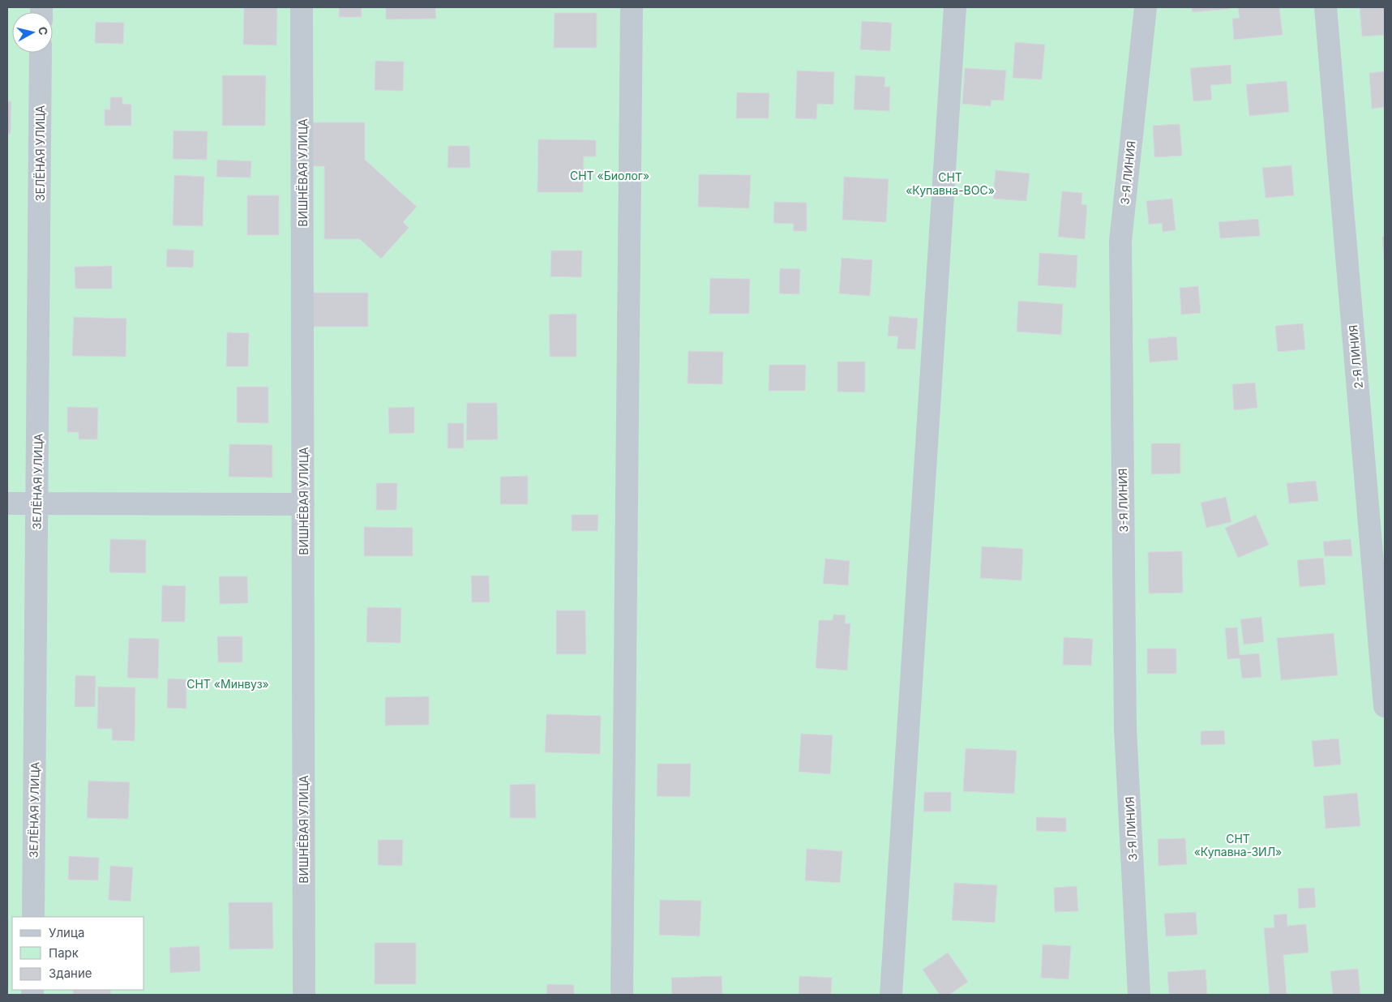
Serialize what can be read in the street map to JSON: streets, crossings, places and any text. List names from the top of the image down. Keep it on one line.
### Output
{"streets":{"street":["ЗЕЛЁНАЯ УЛИЦА","ВИШНЁВАЯ УЛИЦА","3-Я ЛИНИЯ","2-Я ЛИНИЯ"]},"parks":["СНТ «Биолог»","СНТ «Купавна-ВОС»","СНТ «Минвуз»","СНТ «Купавна-ЗИЛ»"],"legend":["Улица","Парк","Здание"],"north":"right"}
